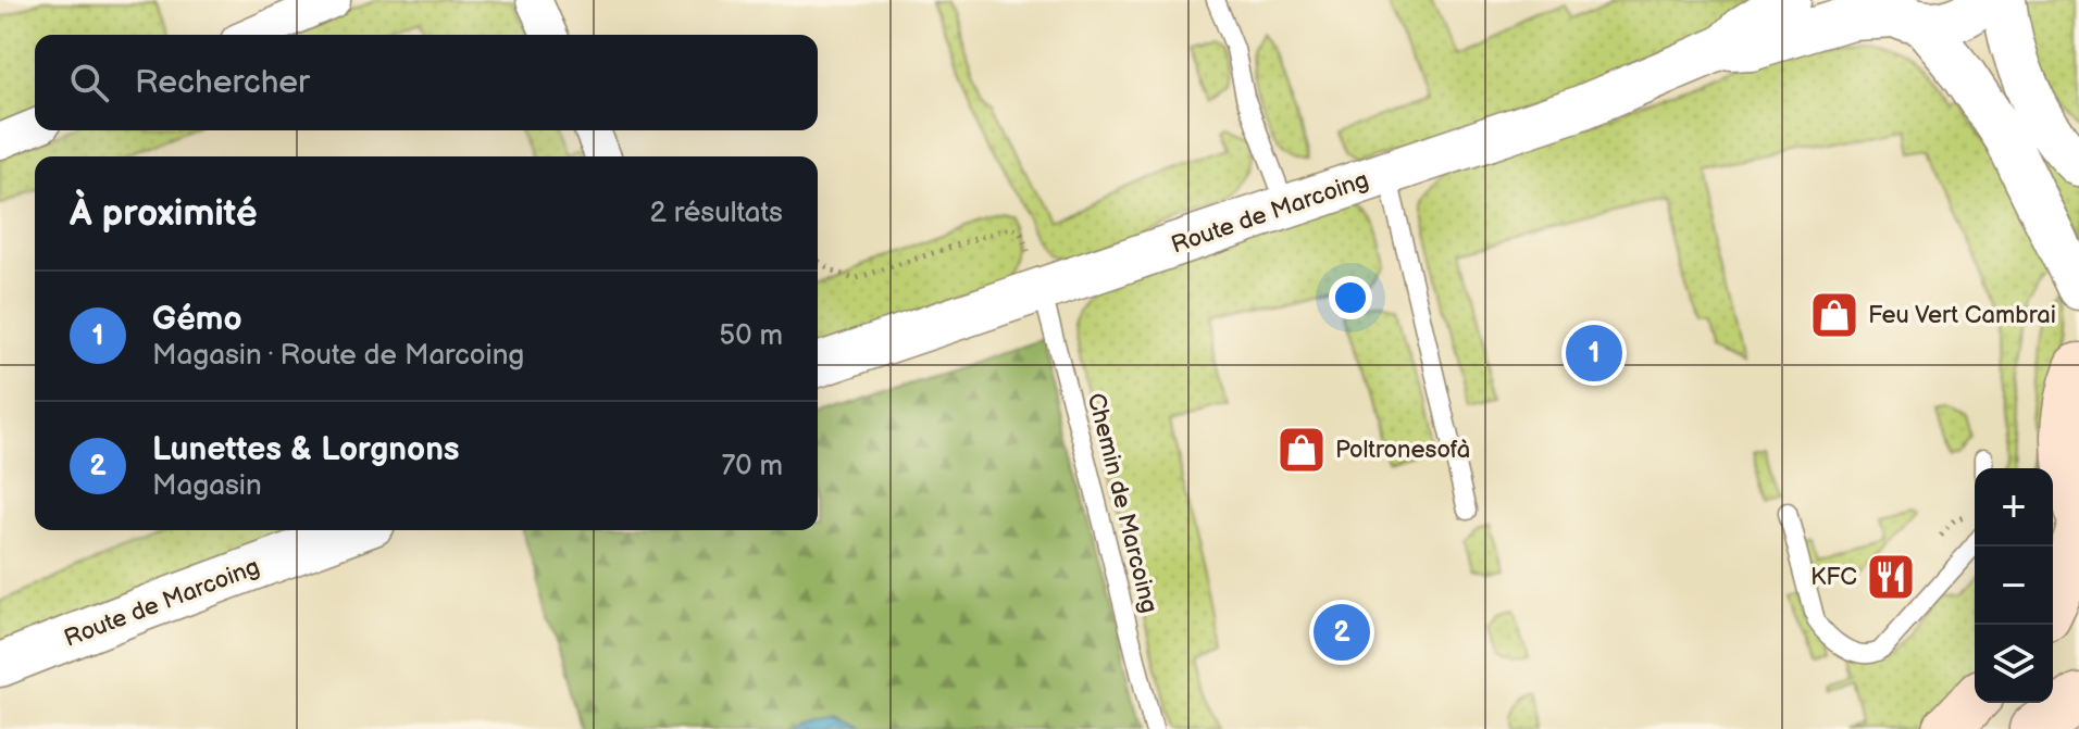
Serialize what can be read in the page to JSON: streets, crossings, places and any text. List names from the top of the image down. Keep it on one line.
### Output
{"streets":{"street":["Route de Marcoing"],"lane":["Chemin de Marcoing"]},"crossings":[["Route de Marcoing","Chemin de Marcoing"]],"places":{"shop":["Feu Vert Cambrai","Poltronesofà"],"restaurant":["KFC"]},"page":{"search":"Rechercher","heading":["À proximité","2 résultats"],"list":[{"mark":"1","name":"Gémo","note":"Magasin · Route de Marcoing","value":"50 m"},{"mark":"2","name":"Lunettes & Lorgnons","note":"Magasin","value":"70 m"}],"pins":["1","2"],"map_buttons":["+","−"]}}
